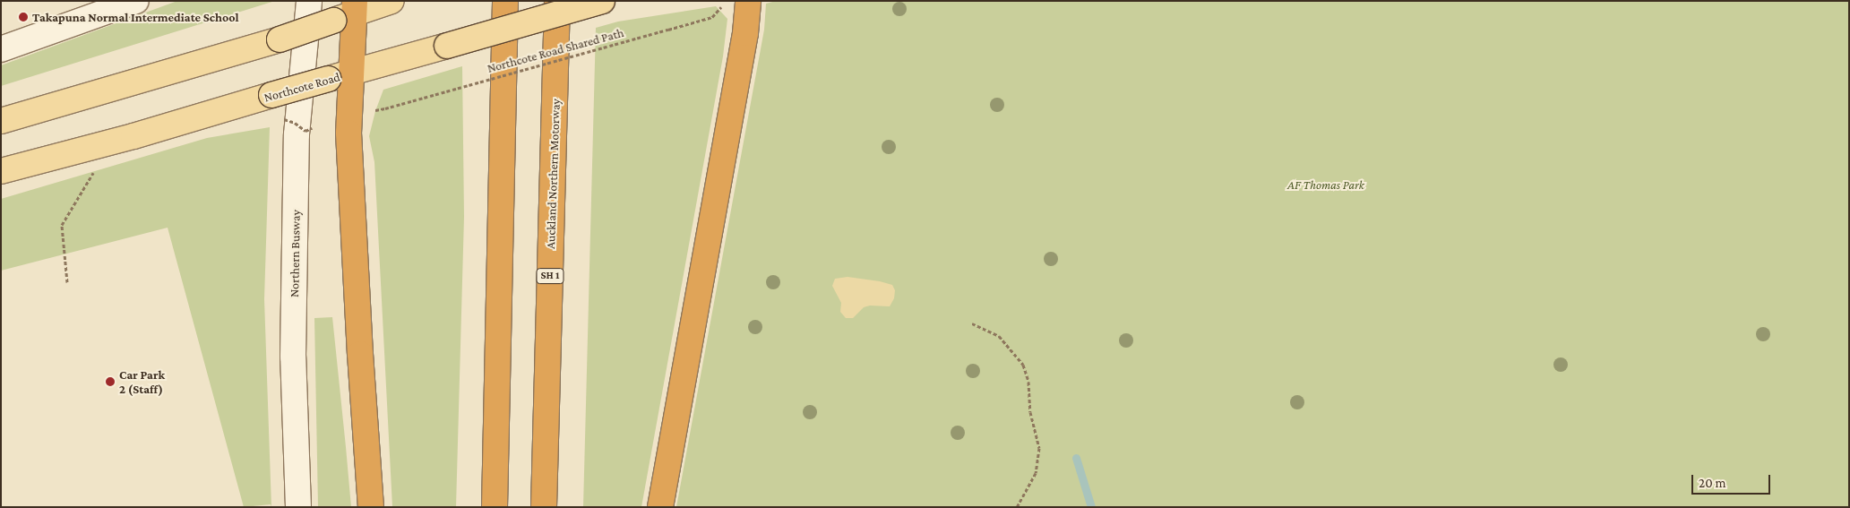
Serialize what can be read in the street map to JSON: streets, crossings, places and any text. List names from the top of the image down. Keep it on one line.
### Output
{"streets":{"highway":["Auckland Northern Motorway","SH 1"],"main road":["Northcote Road"],"lane":["Northern Busway"],"path":["Northcote Road Shared Path"]},"parks":["AF Thomas Park"],"places":["Takapuna Normal Intermediate School","Car Park 2 (Staff)"],"scale_bar":"20 m"}
